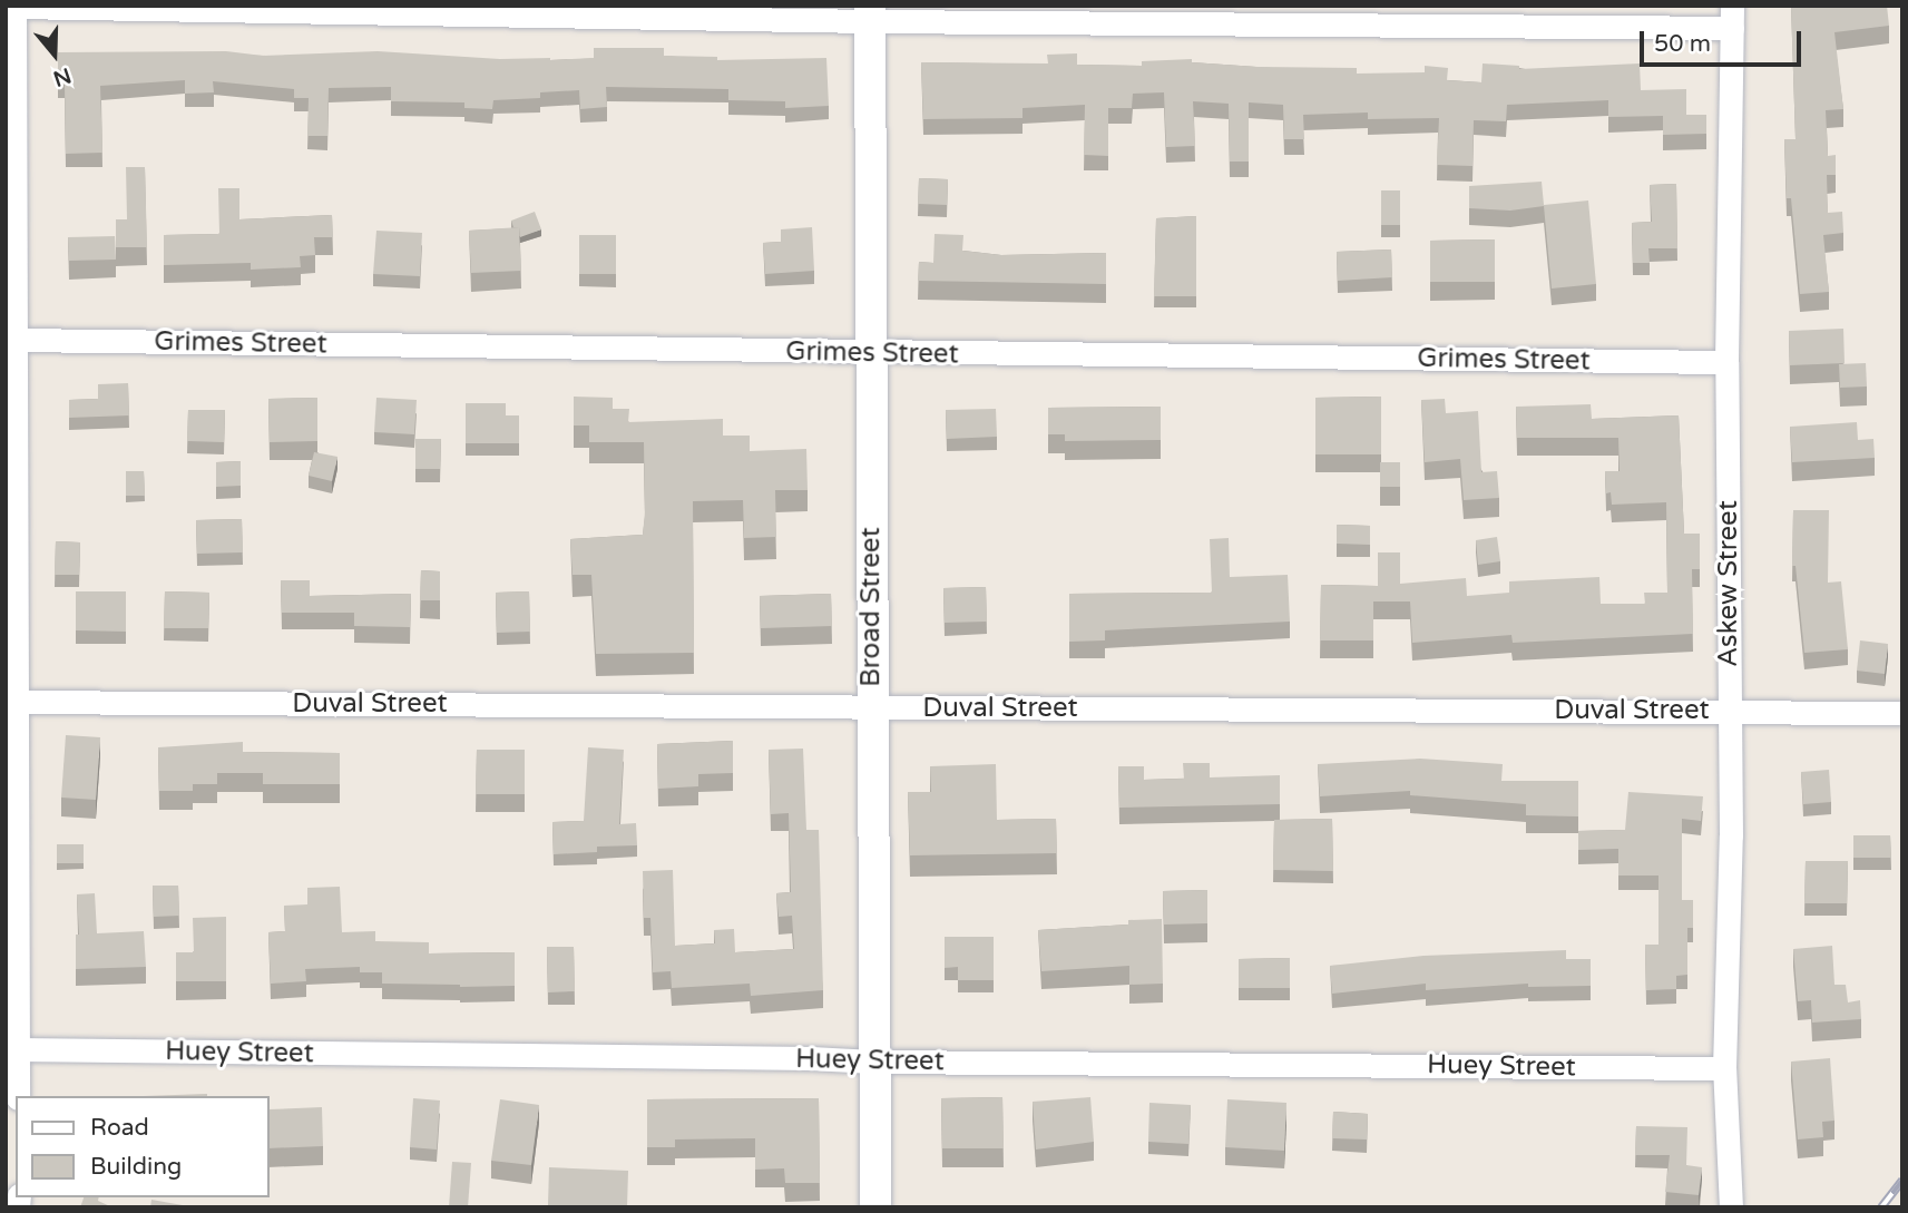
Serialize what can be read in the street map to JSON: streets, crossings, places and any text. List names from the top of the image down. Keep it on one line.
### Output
{"streets":{"street":["Grimes Street","Askew Street","Broad Street","Duval Street","Huey Street"]},"crossings":[["Grimes Street","Askew Street"],["Grimes Street","Broad Street"],["Askew Street","Duval Street"],["Askew Street","Huey Street"],["Broad Street","Duval Street"],["Broad Street","Huey Street"]],"legend":["Road","Building"],"scale_bar":"50 m","north":"bottom"}
